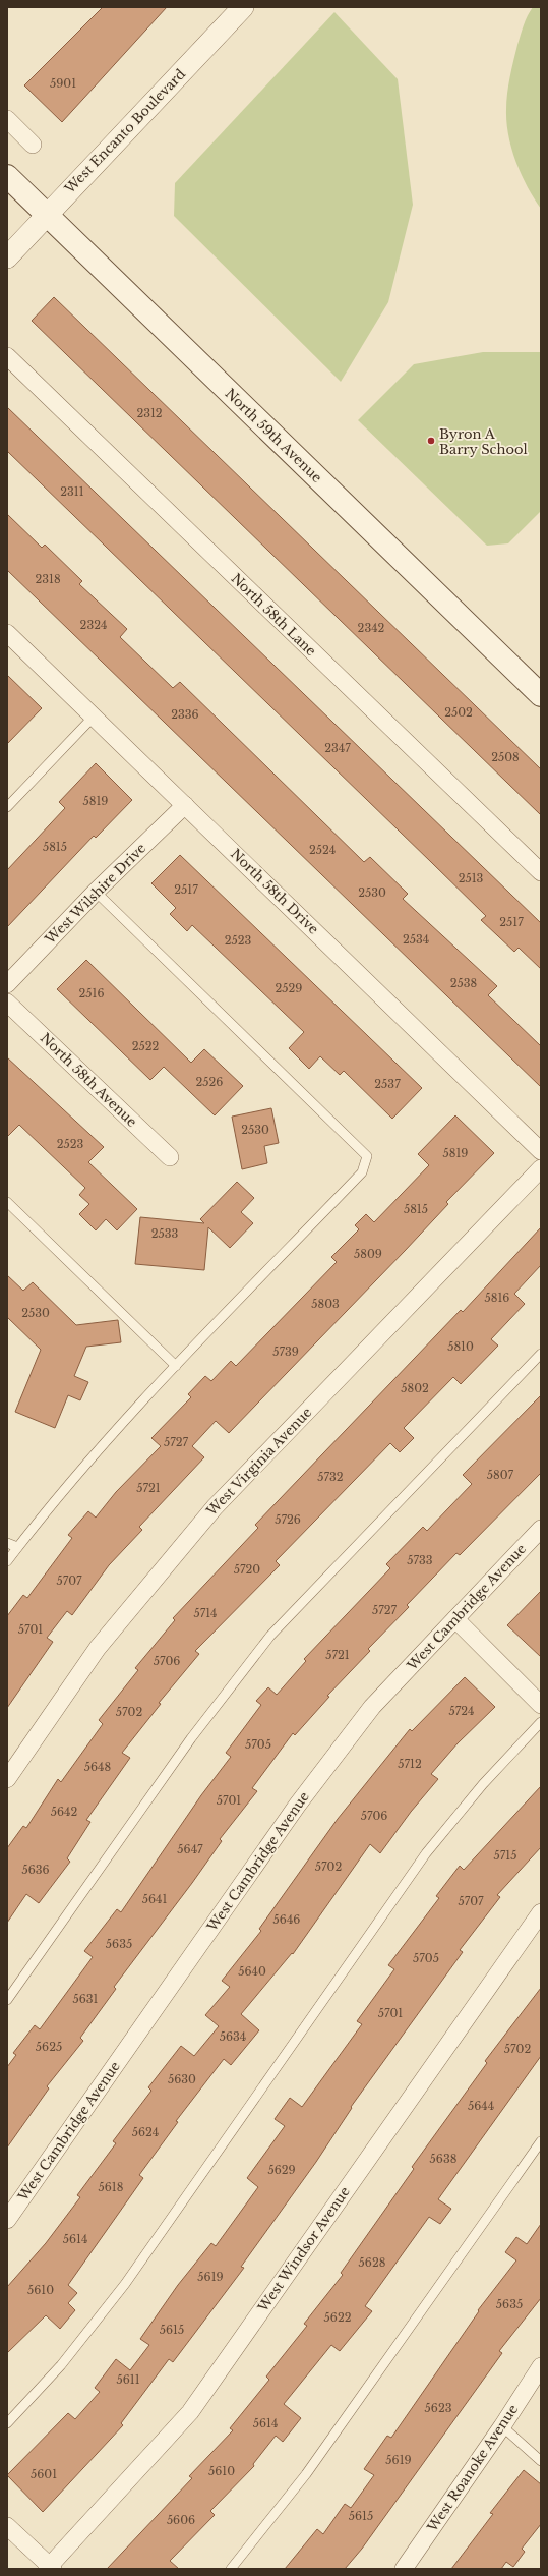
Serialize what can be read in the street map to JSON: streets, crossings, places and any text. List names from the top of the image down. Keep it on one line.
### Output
{"streets":{"main road":["North 59th Avenue"],"street":["West Encanto Boulevard","North 58th Lane","North 58th Drive","West Wilshire Drive","North 58th Avenue","West Virginia Avenue","West Cambridge Avenue","West Windsor Avenue","West Roanoke Avenue"]},"crossings":[["West Encanto Boulevard","North 59th Avenue"],["North 58th Drive","West Wilshire Drive"]],"places":["Byron A Barry School"],"house_numbers":["5901","2312","2311","2318","2324","2342","2502","2336","2347","2508","5819","5815","2524","2513","2517","2530","2517","2534","2523","2538","2529","2516","2522","2526","2537","2530","2523","5819","5815","2533","5809","5816","5803","2530","5810","5739","5802","5727","5807","5732","5721","5726","5733","5720","5707","5727","5714","5701","5721","5706","5724","5702","5705","5712","5648","5701","5642","5706","5647","5715","5702","5636","5641","5707","5646","5635","5705","5640","5631","5701","5634","5625","5702","5630","5644","5624","5638","5629","5618","5614","5628","5619","5610","5635","5622","5615","5611","5623","5614","5619","5610","5601","5615","5606"]}
